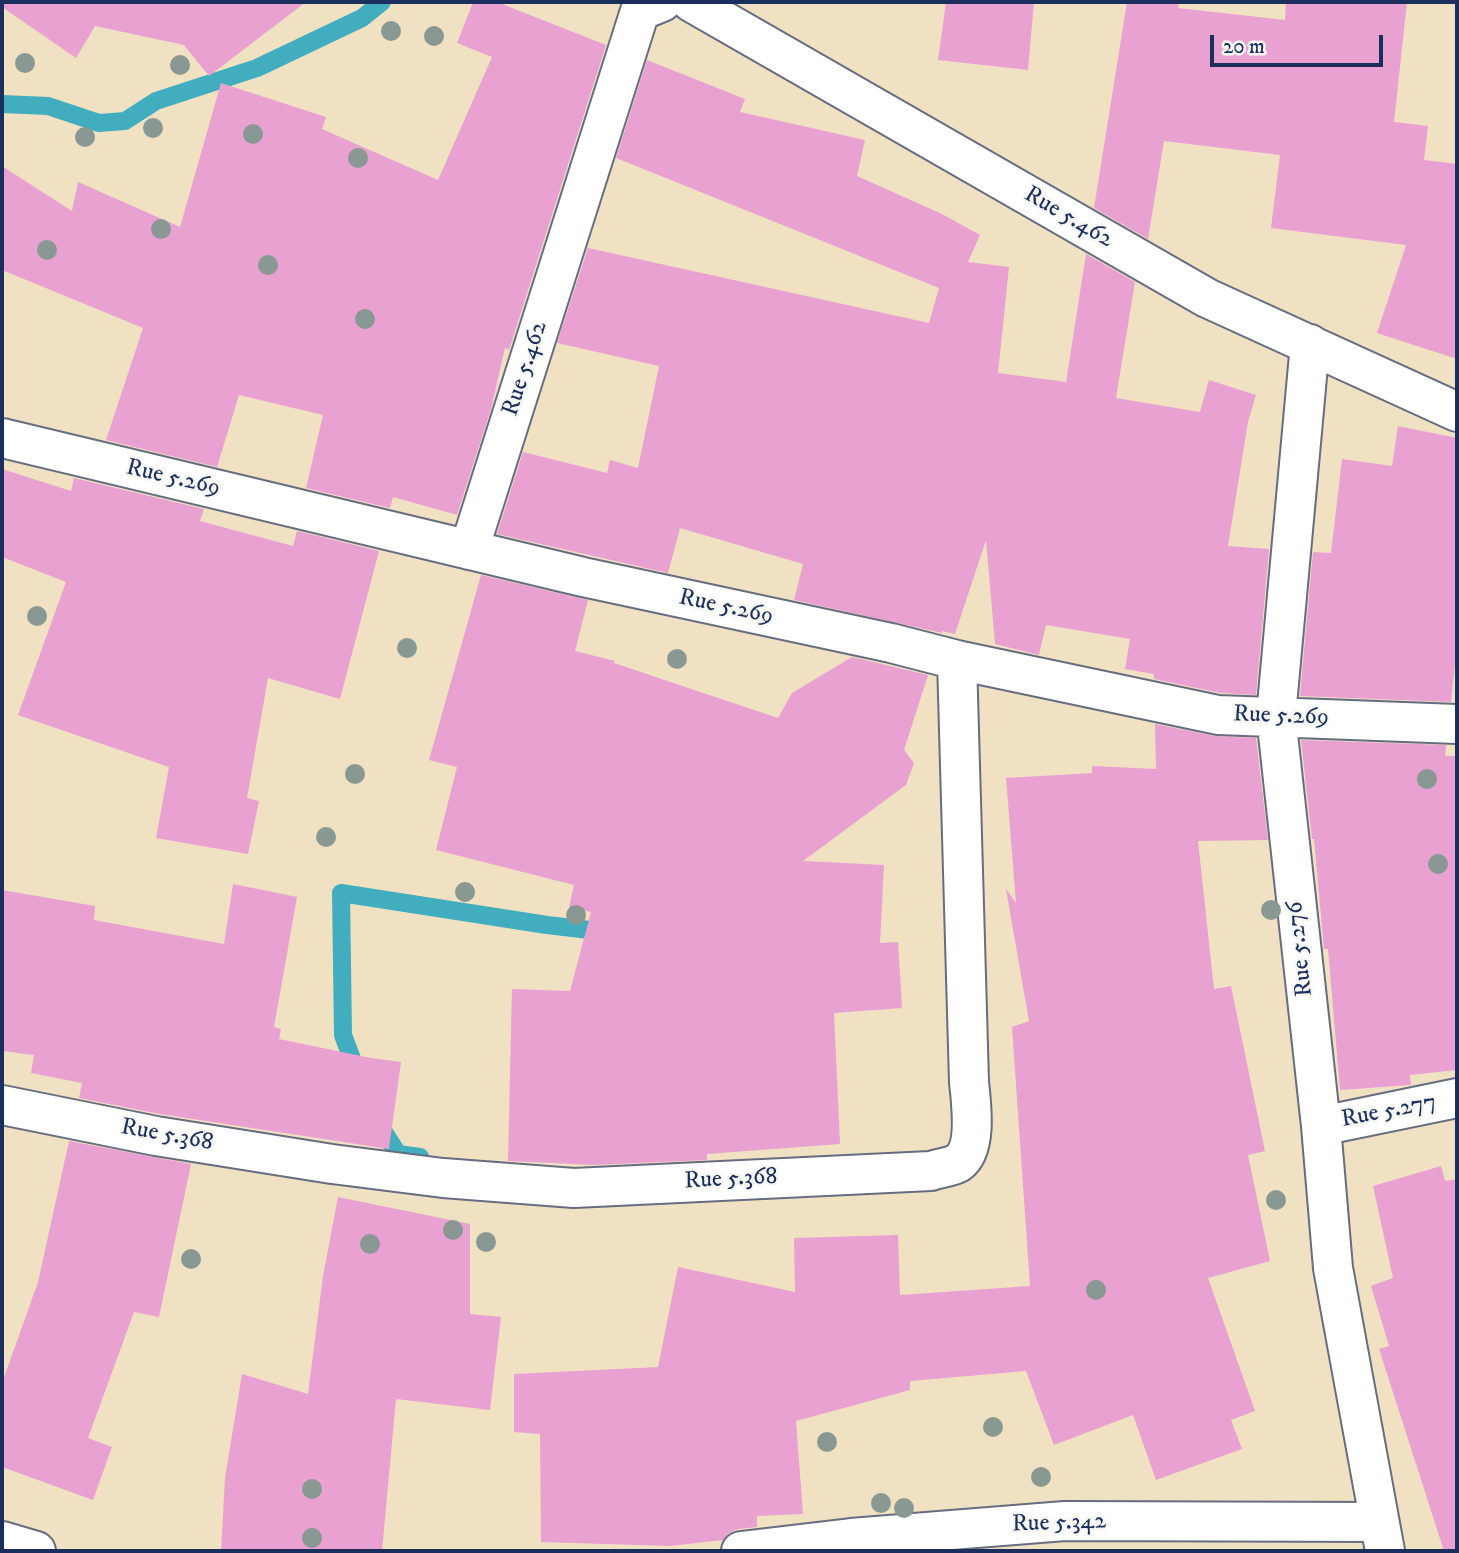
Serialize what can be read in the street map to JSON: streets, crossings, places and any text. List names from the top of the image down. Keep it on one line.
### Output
{"streets":{"street":["Rue 5.462","Rue 5.269","Rue 5.276","Rue 5.277","Rue 5.368","Rue 5.342"]},"crossings":[["Rue 5.462","Rue 5.269"],["Rue 5.462","Rue 5.276"],["Rue 5.269","Rue 5.276"],["Rue 5.269","Rue 5.368"],["Rue 5.276","Rue 5.277"],["Rue 5.276","Rue 5.342"]],"scale_bar":"20 m"}
